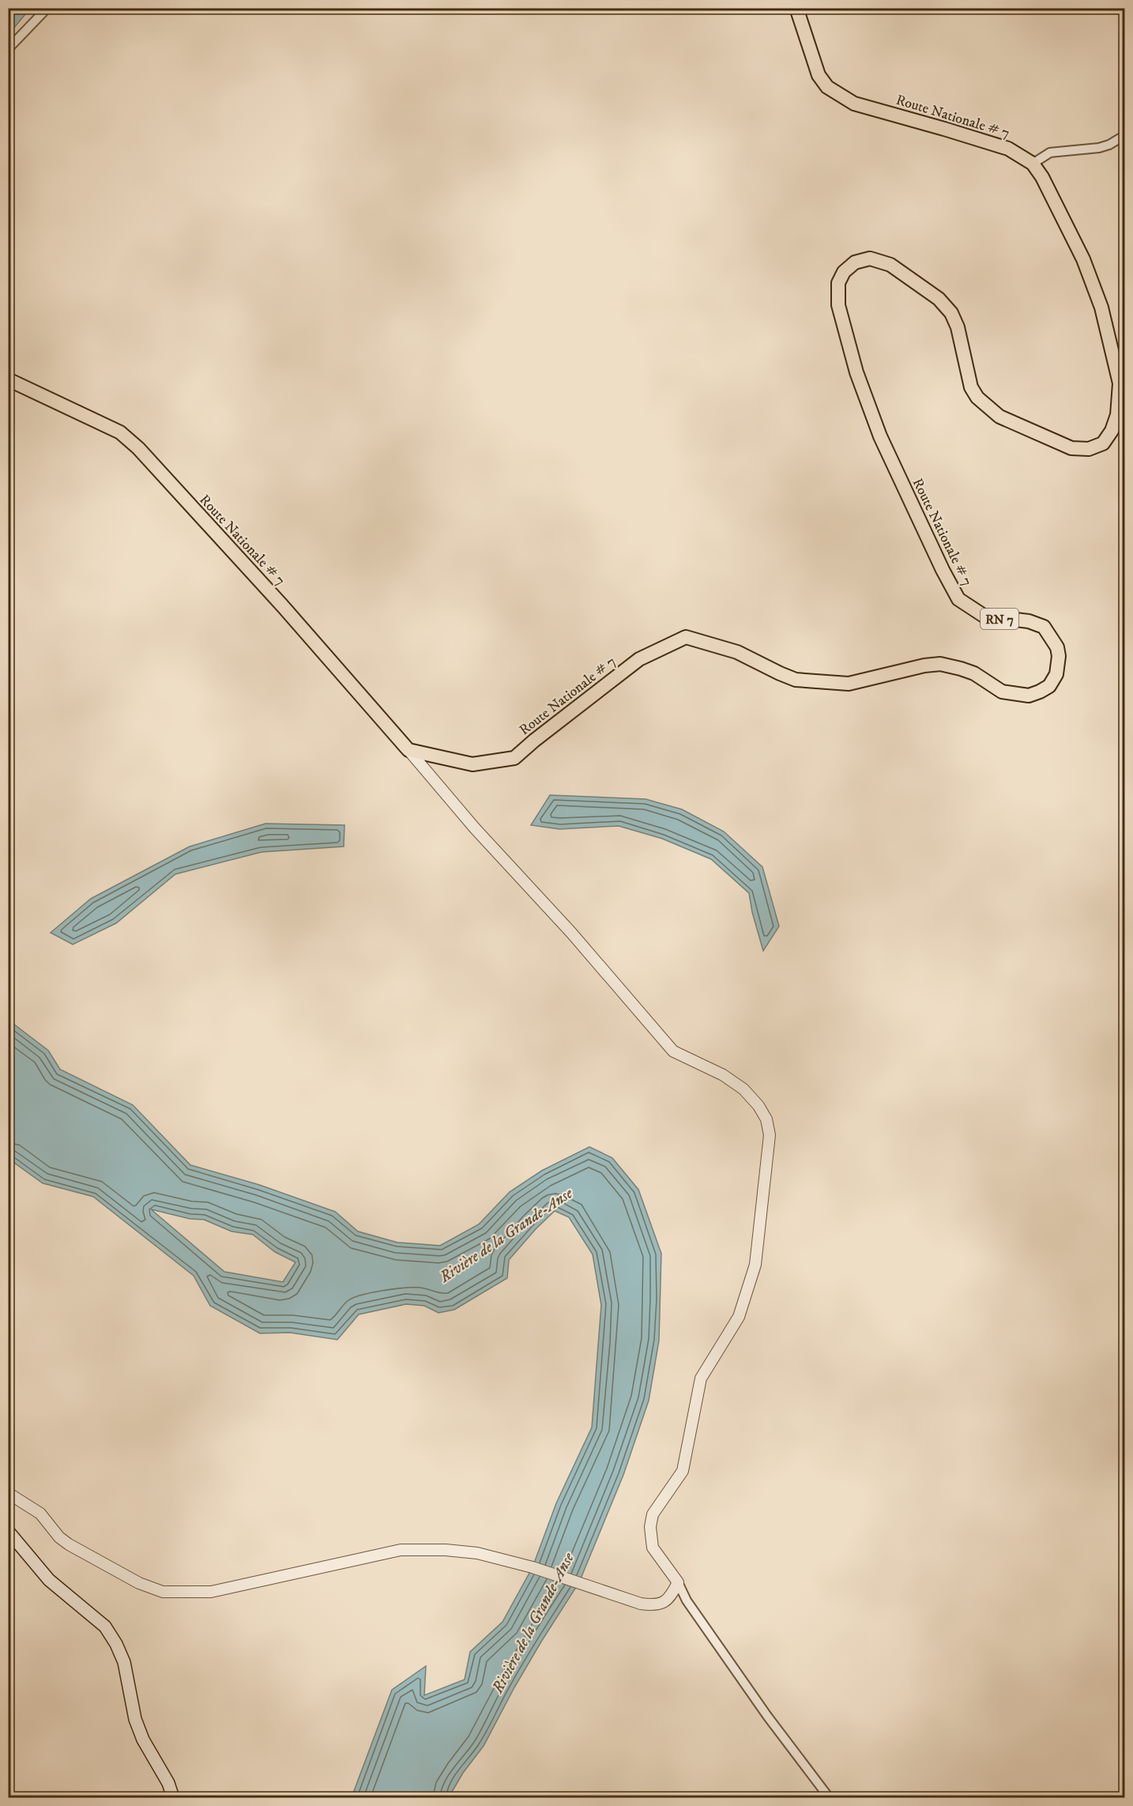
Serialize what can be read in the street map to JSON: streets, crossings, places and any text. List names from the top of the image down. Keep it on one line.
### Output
{"streets":{"main road":["Route Nationale # 7","RN 7"]},"water":["Rivière de la Grande-Anse"]}
